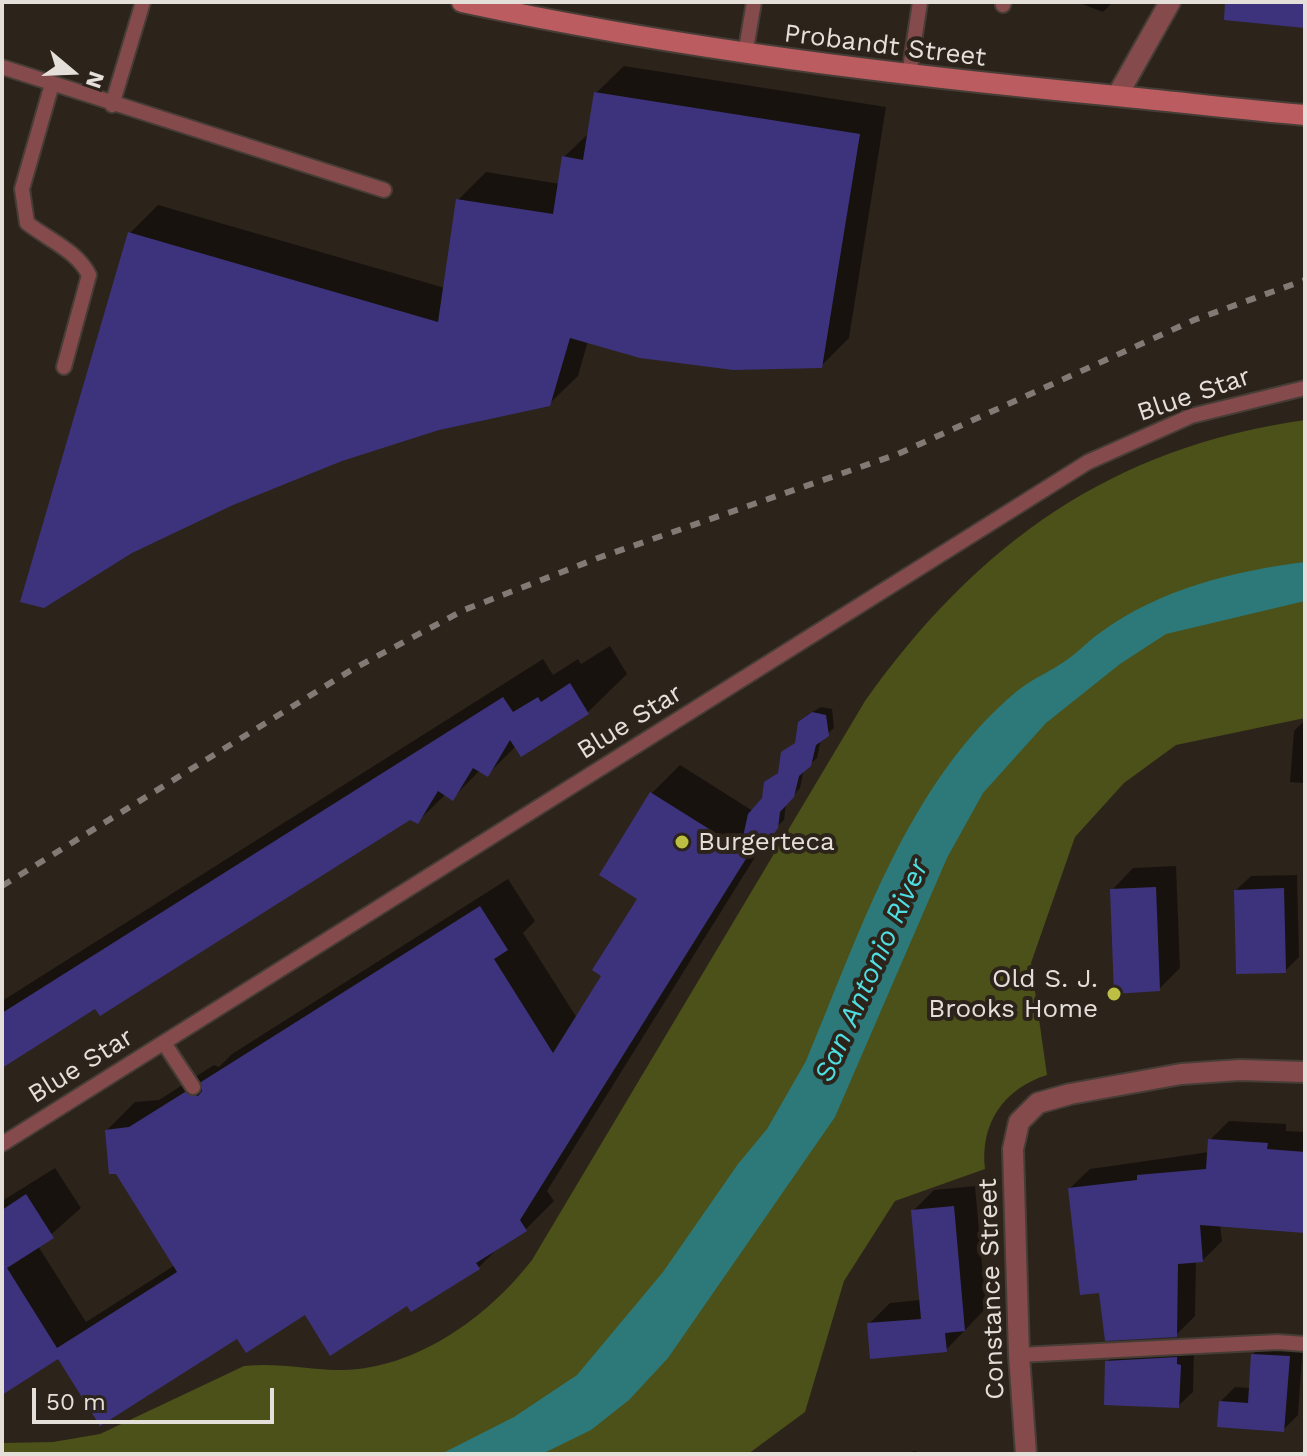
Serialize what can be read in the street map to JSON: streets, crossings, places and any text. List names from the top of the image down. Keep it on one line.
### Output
{"streets":{"main road":["Probandt Street"],"street":["Constance Street"],"lane":["Blue Star"]},"water":["San Antonio River"],"places":["Burgerteca","Old S. J. Brooks Home"],"scale_bar":"50 m","north":"right"}
